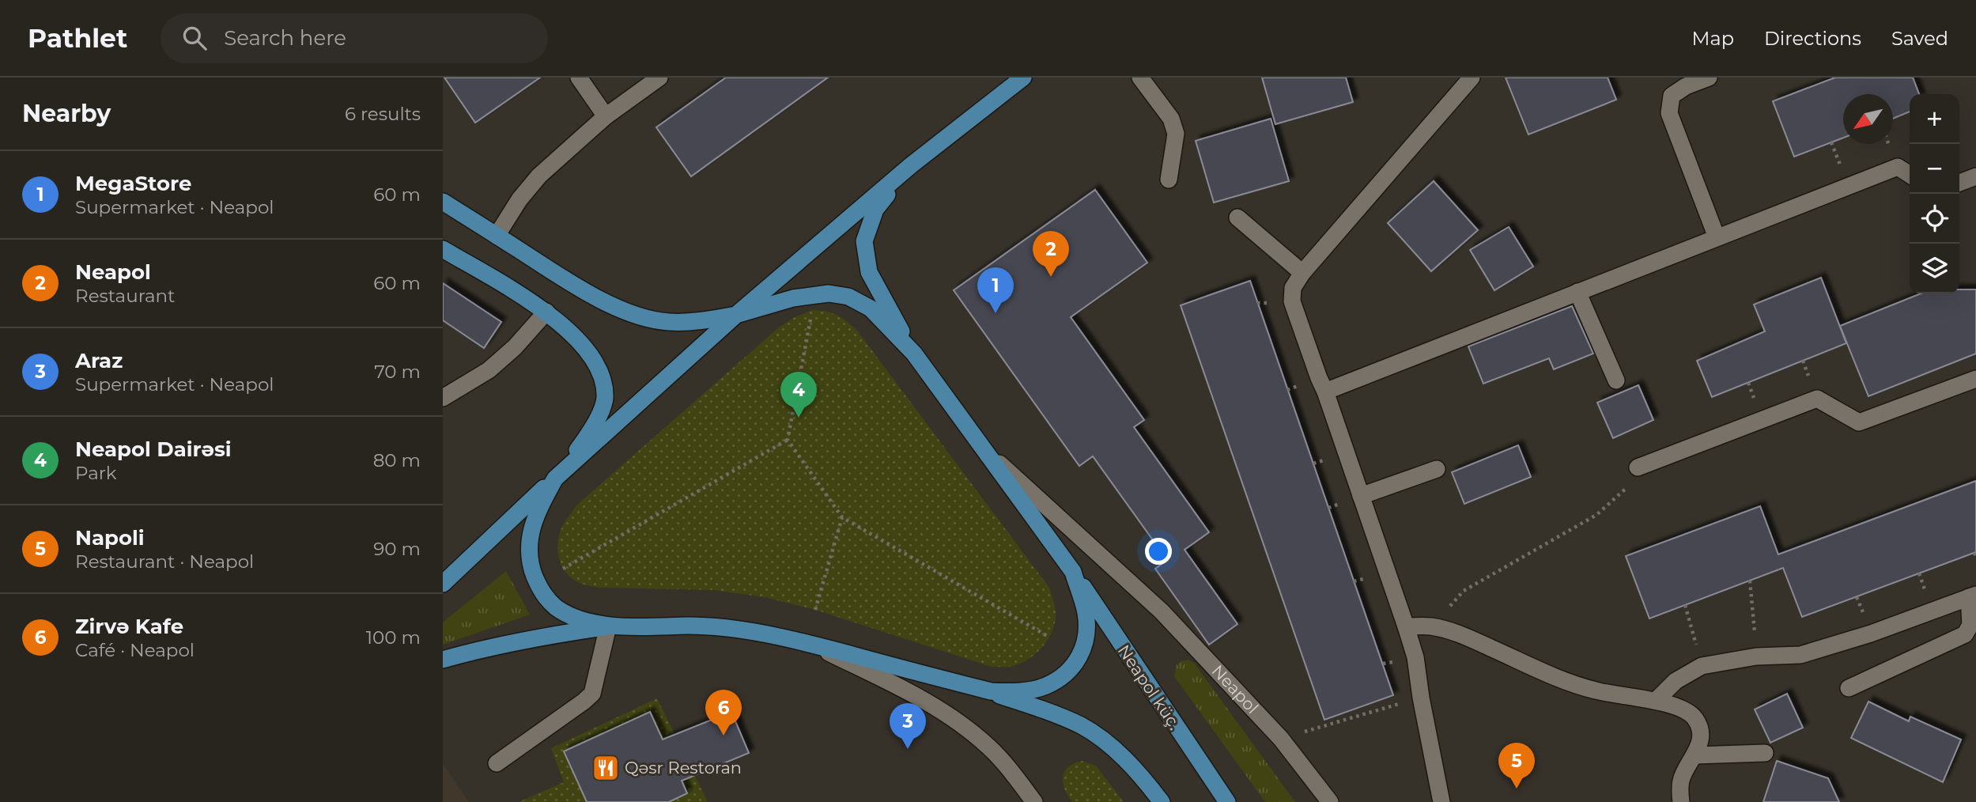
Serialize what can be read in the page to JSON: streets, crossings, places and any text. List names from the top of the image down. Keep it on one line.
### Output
{"streets":{"main road":["Neapol küç."],"street":["Neapol"]},"crossings":[["Neapol küç.","Neapol"]],"places":{"restaurant":["Qəsr Restoran"]},"north":"bottom left","page":{"header":"Pathlet","search":"Search here","nav":["Map","Directions","Saved"],"heading":["Nearby","6 results"],"map_buttons":["+","−"],"list":[{"mark":"1","name":"MegaStore","note":"Supermarket · Neapol","value":"60 m"},{"mark":"2","name":"Neapol","note":"Restaurant","value":"60 m"},{"mark":"3","name":"Araz","note":"Supermarket · Neapol","value":"70 m"},{"mark":"4","name":"Neapol Dairəsi","note":"Park","value":"80 m"},{"mark":"5","name":"Napoli","note":"Restaurant · Neapol","value":"90 m"},{"mark":"6","name":"Zirvə Kafe","note":"Café · Neapol","value":"100 m"}],"pins":["2","1","4","6","3","5"]}}
